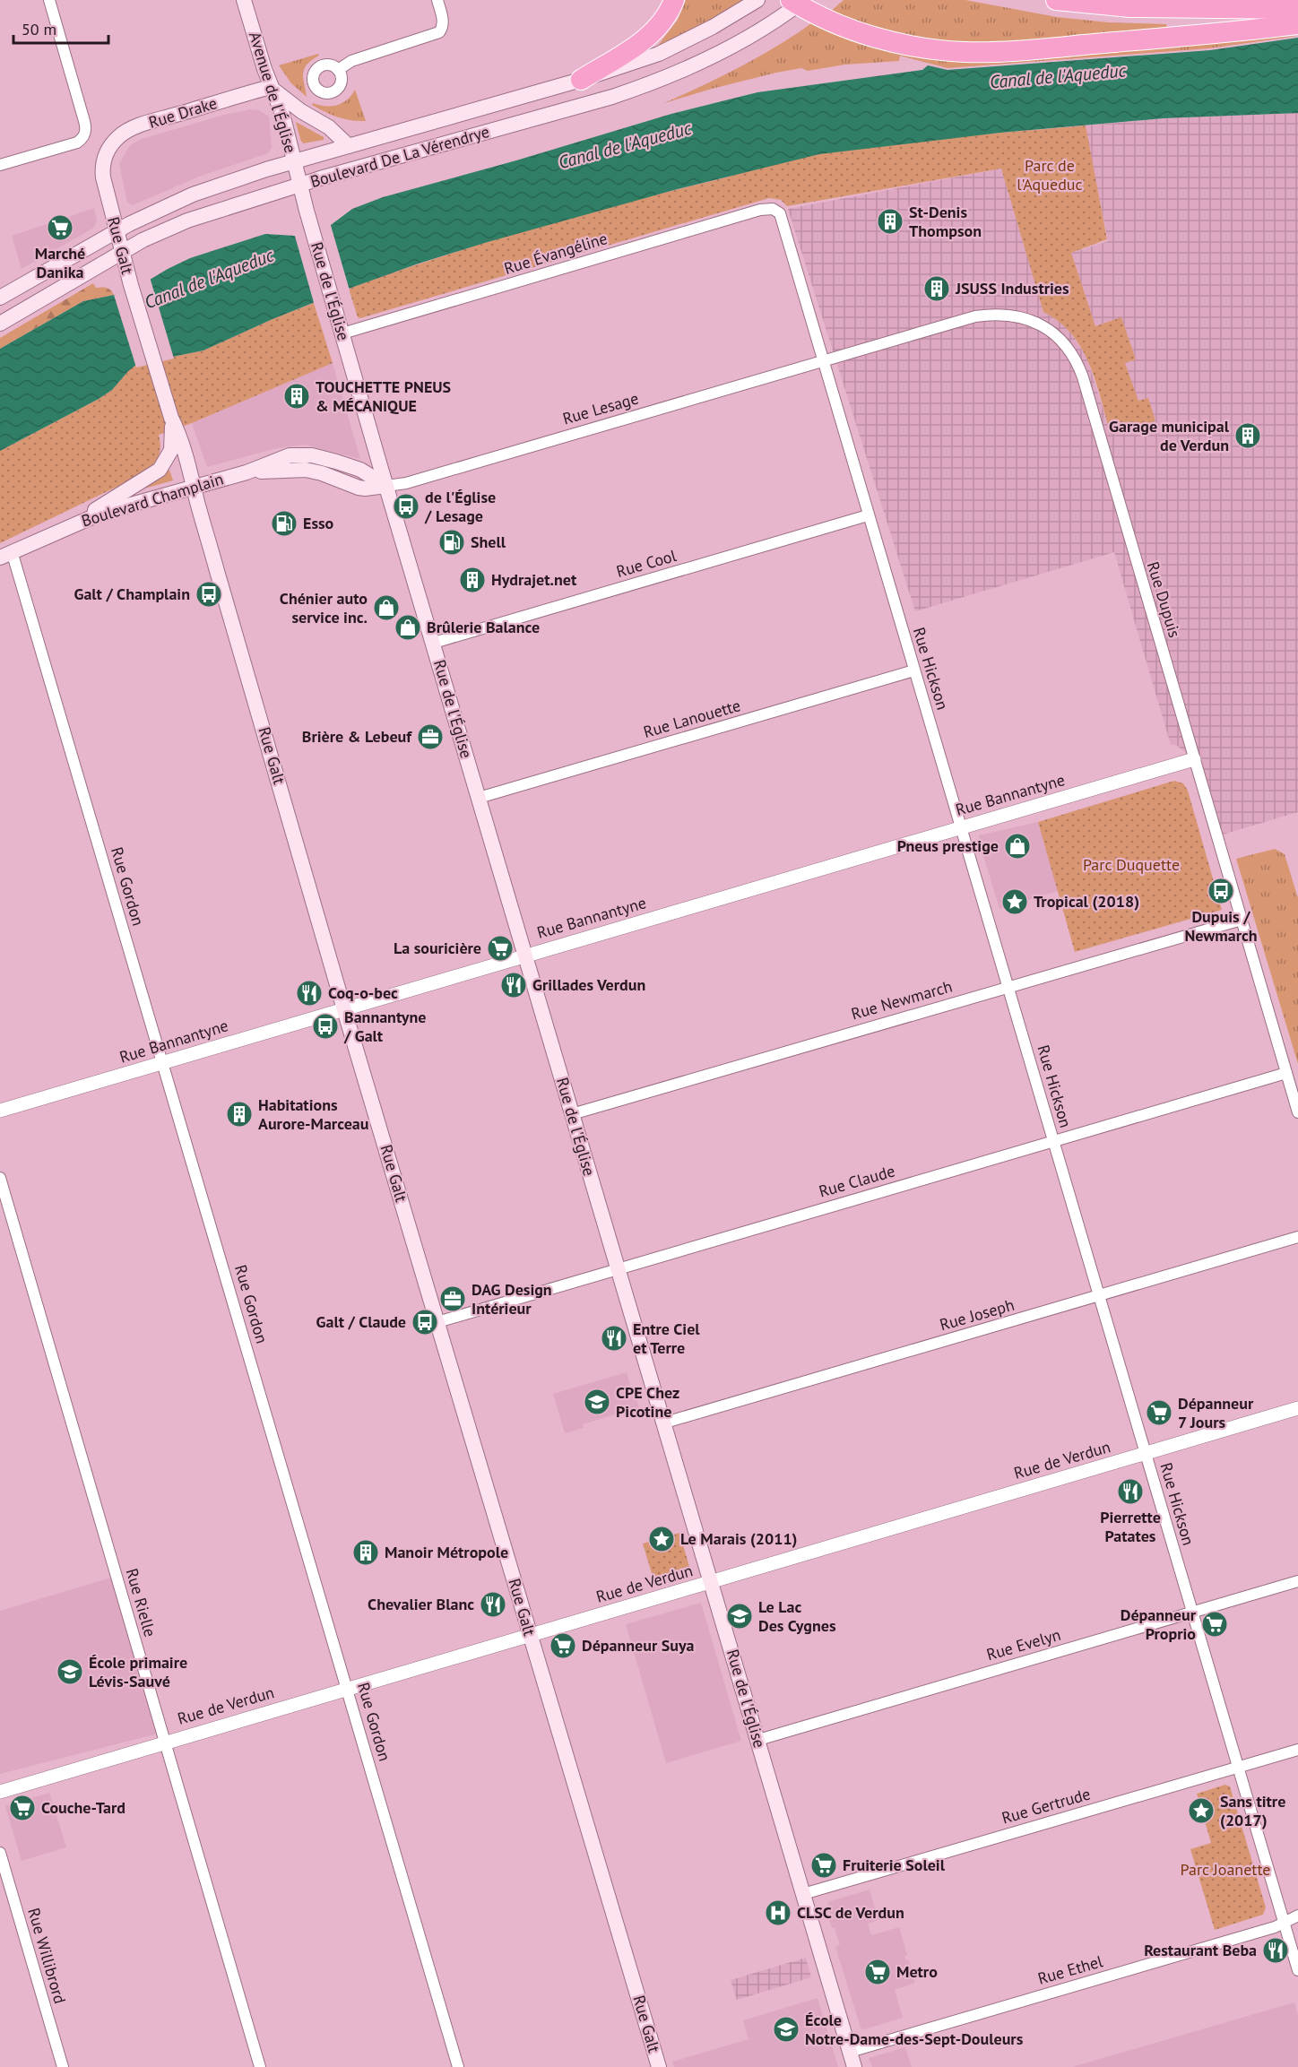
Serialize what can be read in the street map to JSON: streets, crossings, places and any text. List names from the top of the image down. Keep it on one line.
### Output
{"streets":{"main road":["Avenue de l'Église","Rue Drake","Boulevard De La Vérendrye","Rue Galt","Rue de l'Église","Boulevard Champlain"],"street":["Rue Évangéline","Rue Lesage","Rue Cool","Rue Dupuis","Rue Hickson","Rue Lanouette","Rue Bannantyne","Rue Gordon","Rue Newmarch","Rue Claude","Rue Joseph","Rue de Verdun","Rue Rielle","Rue Evelyn","Rue Gertrude","Rue Willibrord","Rue Ethel"]},"crossings":[["Avenue de l'Église","Rue Drake"],["Avenue de l'Église","Boulevard De La Vérendrye"],["Avenue de l'Église","Rue de l'Église"],["Rue Drake","Rue Galt"],["Boulevard De La Vérendrye","Rue Galt"],["Boulevard De La Vérendrye","Rue de l'Église"],["Rue Galt","Boulevard Champlain"],["Rue Galt","Rue Bannantyne"],["Rue Galt","Rue Claude"],["Rue Galt","Rue de Verdun"],["Rue Évangéline","Rue de l'Église"],["Rue Évangéline","Rue Hickson"],["Rue de l'Église","Rue Lesage"],["Rue de l'Église","Boulevard Champlain"],["Rue de l'Église","Rue Cool"],["Rue de l'Église","Rue Lanouette"],["Rue de l'Église","Rue Bannantyne"],["Rue de l'Église","Rue Newmarch"],["Rue de l'Église","Rue Claude"],["Rue de l'Église","Rue Joseph"],["Rue de l'Église","Rue de Verdun"],["Rue de l'Église","Rue Evelyn"],["Rue de l'Église","Rue Gertrude"],["Rue de l'Église","Rue Ethel"],["Rue Lesage","Boulevard Champlain"],["Rue Lesage","Rue Dupuis"],["Rue Lesage","Rue Hickson"],["Boulevard Champlain","Rue Gordon"],["Rue Cool","Rue Hickson"],["Rue Dupuis","Rue Hickson"],["Rue Dupuis","Rue Bannantyne"],["Rue Dupuis","Rue Newmarch"],["Rue Dupuis","Rue Claude"],["Rue Hickson","Rue Lanouette"],["Rue Hickson","Rue Bannantyne"],["Rue Hickson","Rue Newmarch"],["Rue Hickson","Rue Claude"],["Rue Hickson","Rue Joseph"],["Rue Hickson","Rue de Verdun"],["Rue Hickson","Rue Evelyn"],["Rue Hickson","Rue Gertrude"],["Rue Hickson","Rue Ethel"],["Rue Bannantyne","Rue Gordon"],["Rue Gordon","Rue de Verdun"],["Rue de Verdun","Rue Rielle"]],"water":["Canal de l'Aqueduc"],"parks":["Parc de l'Aqueduc","Parc Duquette","Parc Joanette"],"places":{"building":["St-Denis Thompson","JSUSS Industries","TOUCHETTE PNEUS & MÉCANIQUE","Garage municipal de Verdun","Hydrajet.net","Habitations Aurore-Marceau","Manoir Métropole"],"supermarket":["Marché Danika","La souricière","Dépanneur 7 Jours","Dépanneur Proprio","Dépanneur Suya","Couche-Tard","Fruiterie Soleil","Metro"],"bus stop":["de l'Église / Lesage","Galt / Champlain","Dupuis / Newmarch","Bannantyne / Galt","Galt / Claude"],"fuel station":["Esso","Shell"],"shop":["Chénier auto service inc.","Brûlerie Balance","Pneus prestige"],"office":["Brière & Lebeuf","DAG Design Intérieur"],"place":["Tropical (2018)","Le Marais (2011)","Sans titre (2017)"],"restaurant":["Grillades Verdun","Coq-o-bec","Entre Ciel et Terre","Pierrette Patates","Chevalier Blanc","Restaurant Beba"],"school or university":["CPE Chez Picotine","Le Lac Des Cygnes","École primaire Lévis-Sauvé","École Notre-Dame-des-Sept-Douleurs"],"hospital":["CLSC de Verdun"]},"scale_bar":"50 m"}
